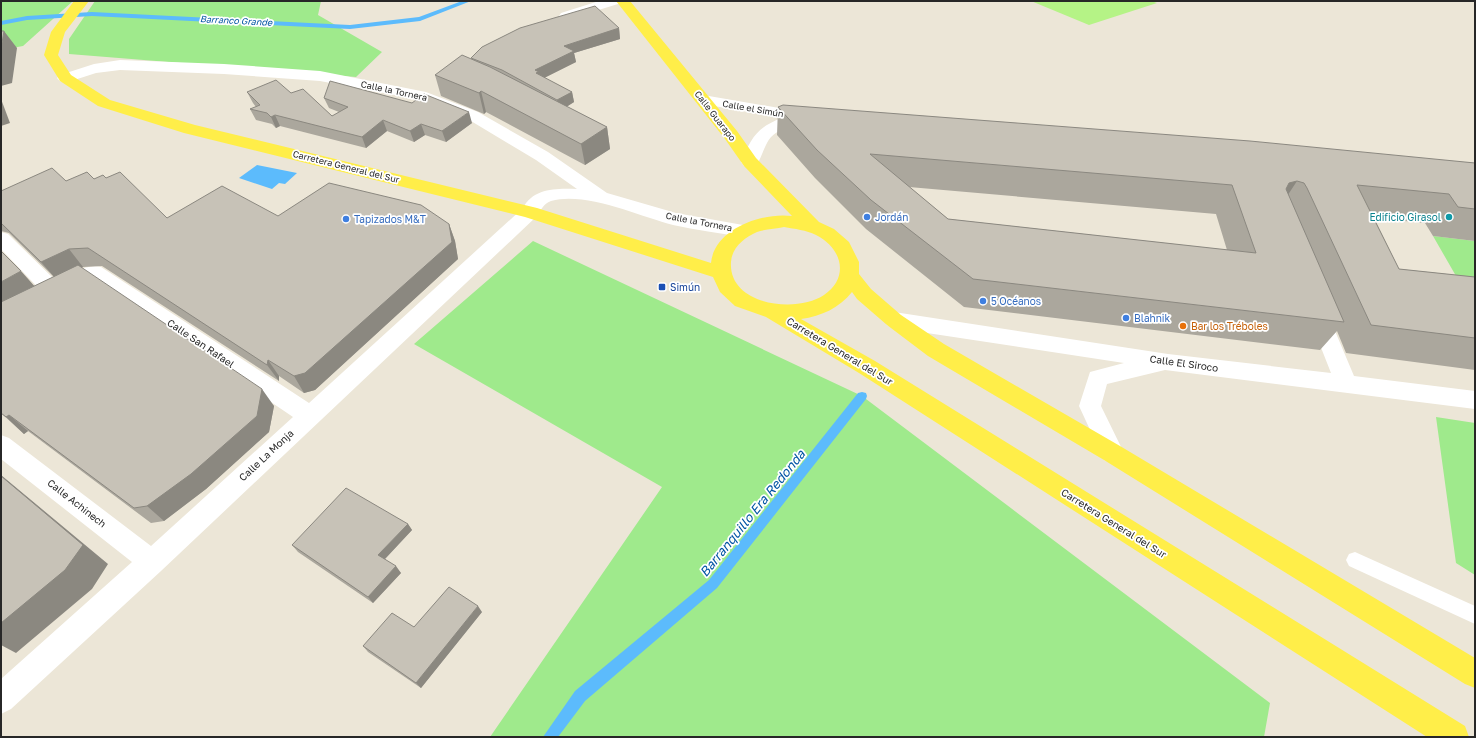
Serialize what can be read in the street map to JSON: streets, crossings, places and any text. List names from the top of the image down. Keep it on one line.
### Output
{"streets":{"main road":["Calle Guarapo","Carretera General del Sur"],"street":["Calle la Tornera","Calle el Simún","Calle San Rafael","Calle El Siroco","Calle La Monja","Calle Achinech"]},"crossings":[["Calle la Tornera","Calle Guarapo"],["Calle la Tornera","Carretera General del Sur"],["Calle la Tornera","Calle La Monja"],["Calle el Simún","Calle Guarapo"],["Calle Guarapo","Carretera General del Sur"],["Carretera General del Sur","Calle La Monja"],["Calle San Rafael","Calle La Monja"],["Calle La Monja","Calle Achinech"]],"water":["Barranco Grande","Barranquillo Era Redonda"],"places":{"other":["Jordán","Edificio Girasol","Tapizados M&T","5 Océanos","Blahnik","Bar los Tréboles"],"transit":["Simún"]}}
